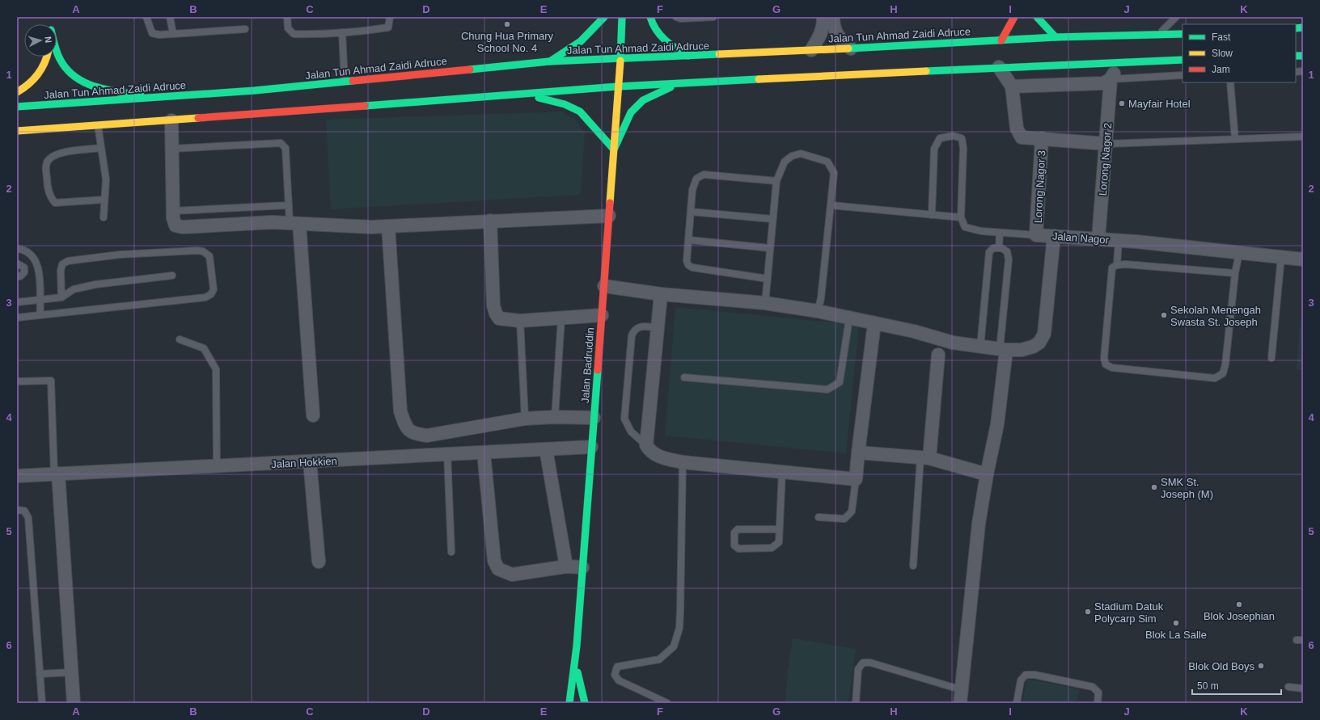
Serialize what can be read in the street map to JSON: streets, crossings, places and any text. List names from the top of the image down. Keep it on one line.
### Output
{"streets":{"main road":["Jalan Tun Ahmad Zaidi Adruce","Jalan Badruddin"],"street":["Lorong Nagor 2","Lorong Nagor 3","Jalan Nagor","Jalan Hokkien"]},"crossings":[["Jalan Tun Ahmad Zaidi Adruce","Jalan Badruddin"],["Lorong Nagor 2","Jalan Nagor"],["Lorong Nagor 3","Jalan Nagor"],["Jalan Badruddin","Jalan Hokkien"]],"places":["Chung Hua Primary School No. 4","Mayfair Hotel","Sekolah Menengah Swasta St. Joseph","SMK St. Joseph (M)","Blok Josephian","Stadium Datuk Polycarp Sim","Blok La Salle","Blok Old Boys"],"legend":["Fast","Slow","Jam"],"scale_bar":"50 m","north":"right","grid":{"columns":["A","B","C","D","E","F","G","H","I","J","K"],"rows":["1","2","3","4","5","6"]}}
